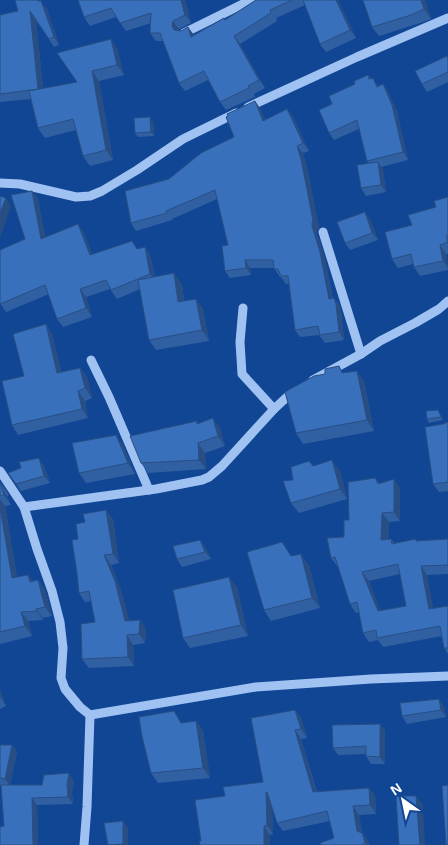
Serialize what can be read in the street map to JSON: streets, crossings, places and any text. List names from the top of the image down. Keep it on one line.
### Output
{"north":"top left"}
